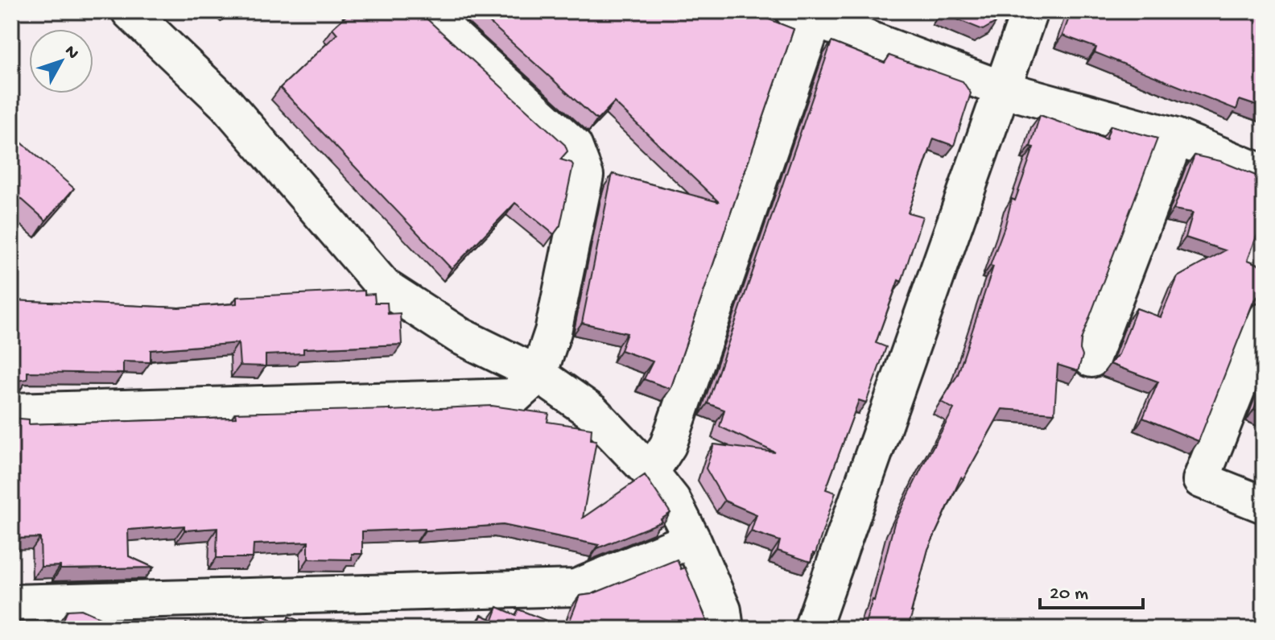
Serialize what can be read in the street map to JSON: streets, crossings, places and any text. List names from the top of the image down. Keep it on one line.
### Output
{"scale_bar":"20 m","north":"top right"}
